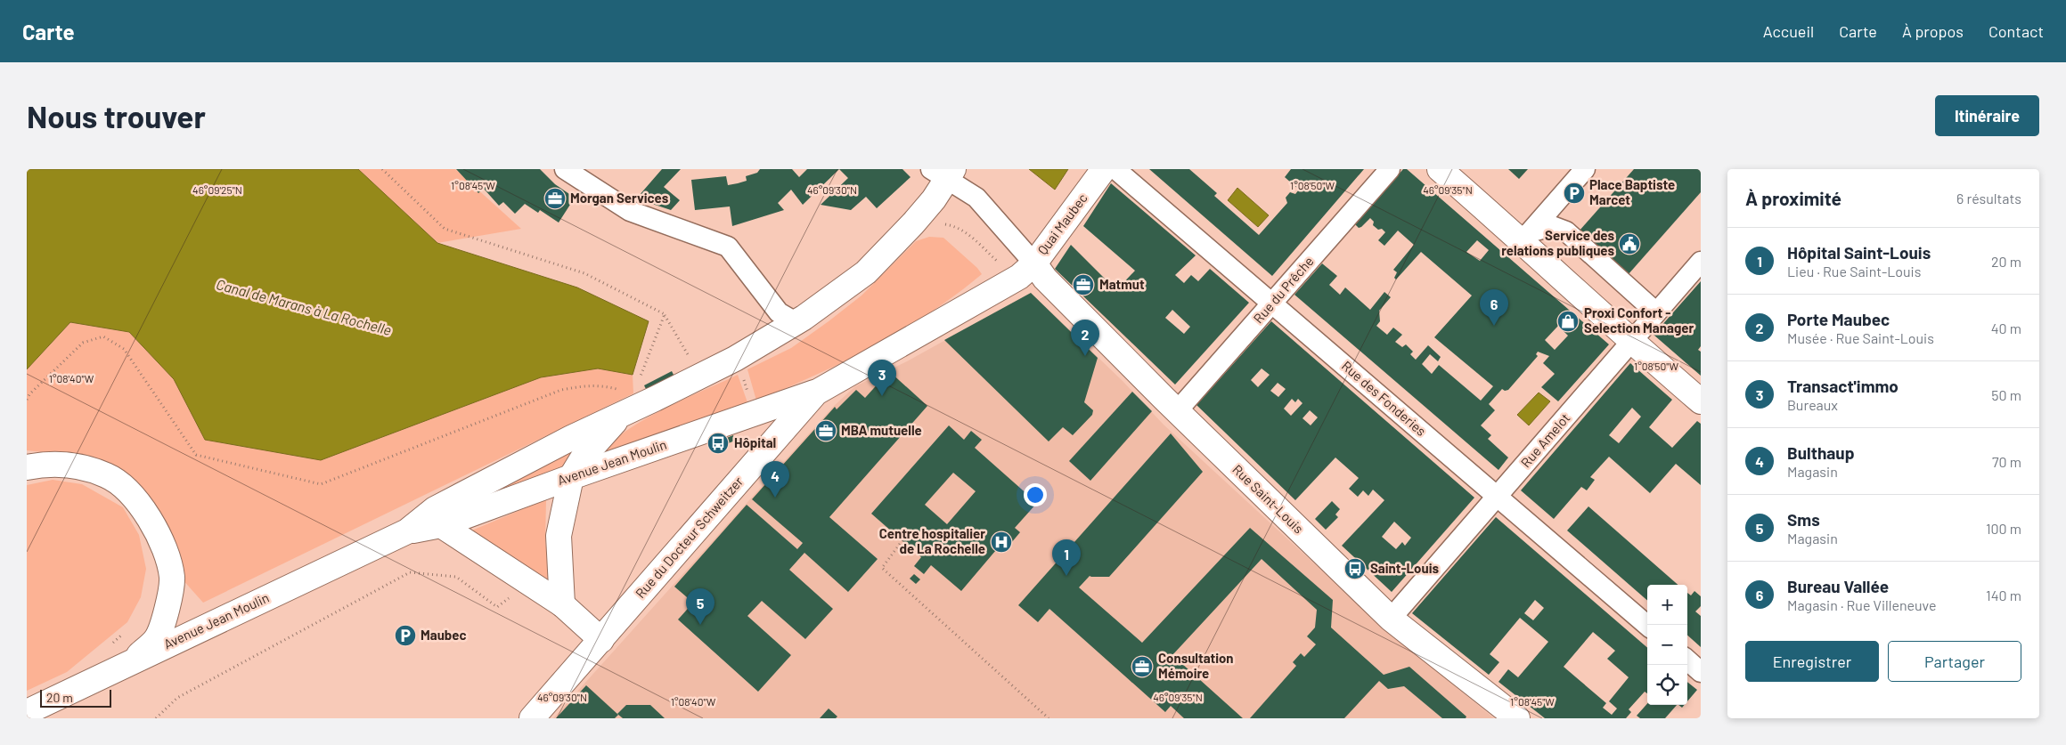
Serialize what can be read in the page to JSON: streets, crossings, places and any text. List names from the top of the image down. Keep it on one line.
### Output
{"streets":{"main road":["Quai Maubec","Avenue Jean Moulin","Rue Saint-Louis","Rue du Docteur Schweitzer"],"street":["Rue du Prêche","Rue des Fonderies","Rue Amelot"]},"crossings":[["Quai Maubec","Rue Saint-Louis"],["Quai Maubec","Rue du Docteur Schweitzer"],["Rue du Prêche","Rue des Fonderies"],["Rue du Prêche","Rue Saint-Louis"],["Rue des Fonderies","Rue Amelot"],["Rue Amelot","Rue Saint-Louis"],["Avenue Jean Moulin","Rue du Docteur Schweitzer"],["Rue Saint-Louis","Rue du Docteur Schweitzer"]],"water":["Canal de Marans à La Rochelle"],"places":{"parking":["Place Baptiste Marcet","Maubec"],"office":["Morgan Services","Matmut","MBA mutuelle","Consultation Mémoire"],"public building":["Service des relations publiques"],"shop":["Proxi Confort - Selection Manager"],"bus stop":["Hôpital","Saint-Louis"],"hospital":["Centre hospitalier de La Rochelle"]},"scale_bar":"20 m","page":{"header":"Carte","nav":["Accueil","Carte","À propos","Contact"],"buttons":["Itinéraire",["Enregistrer","Partager"]],"title":"Nous trouver","heading":["À proximité","6 résultats"],"list":[{"mark":"1","name":"Hôpital Saint-Louis","note":"Lieu · Rue Saint-Louis","value":"20 m"},{"mark":"2","name":"Porte Maubec","note":"Musée · Rue Saint-Louis","value":"40 m"},{"mark":"3","name":"Transact'immo","note":"Bureaux","value":"50 m"},{"mark":"4","name":"Bulthaup","note":"Magasin","value":"70 m"},{"mark":"5","name":"Sms","note":"Magasin","value":"100 m"},{"mark":"6","name":"Bureau Vallée","note":"Magasin · Rue Villeneuve","value":"140 m"}],"pins":["6","2","3","4","1","5"],"map_buttons":["+","−"],"scale":"20 m"},"coordinates":["1°08'50\"W","1°08'45\"W","46°09'25\"N","46°09'30\"N","46°09'35\"N","1°08'40\"W"]}
